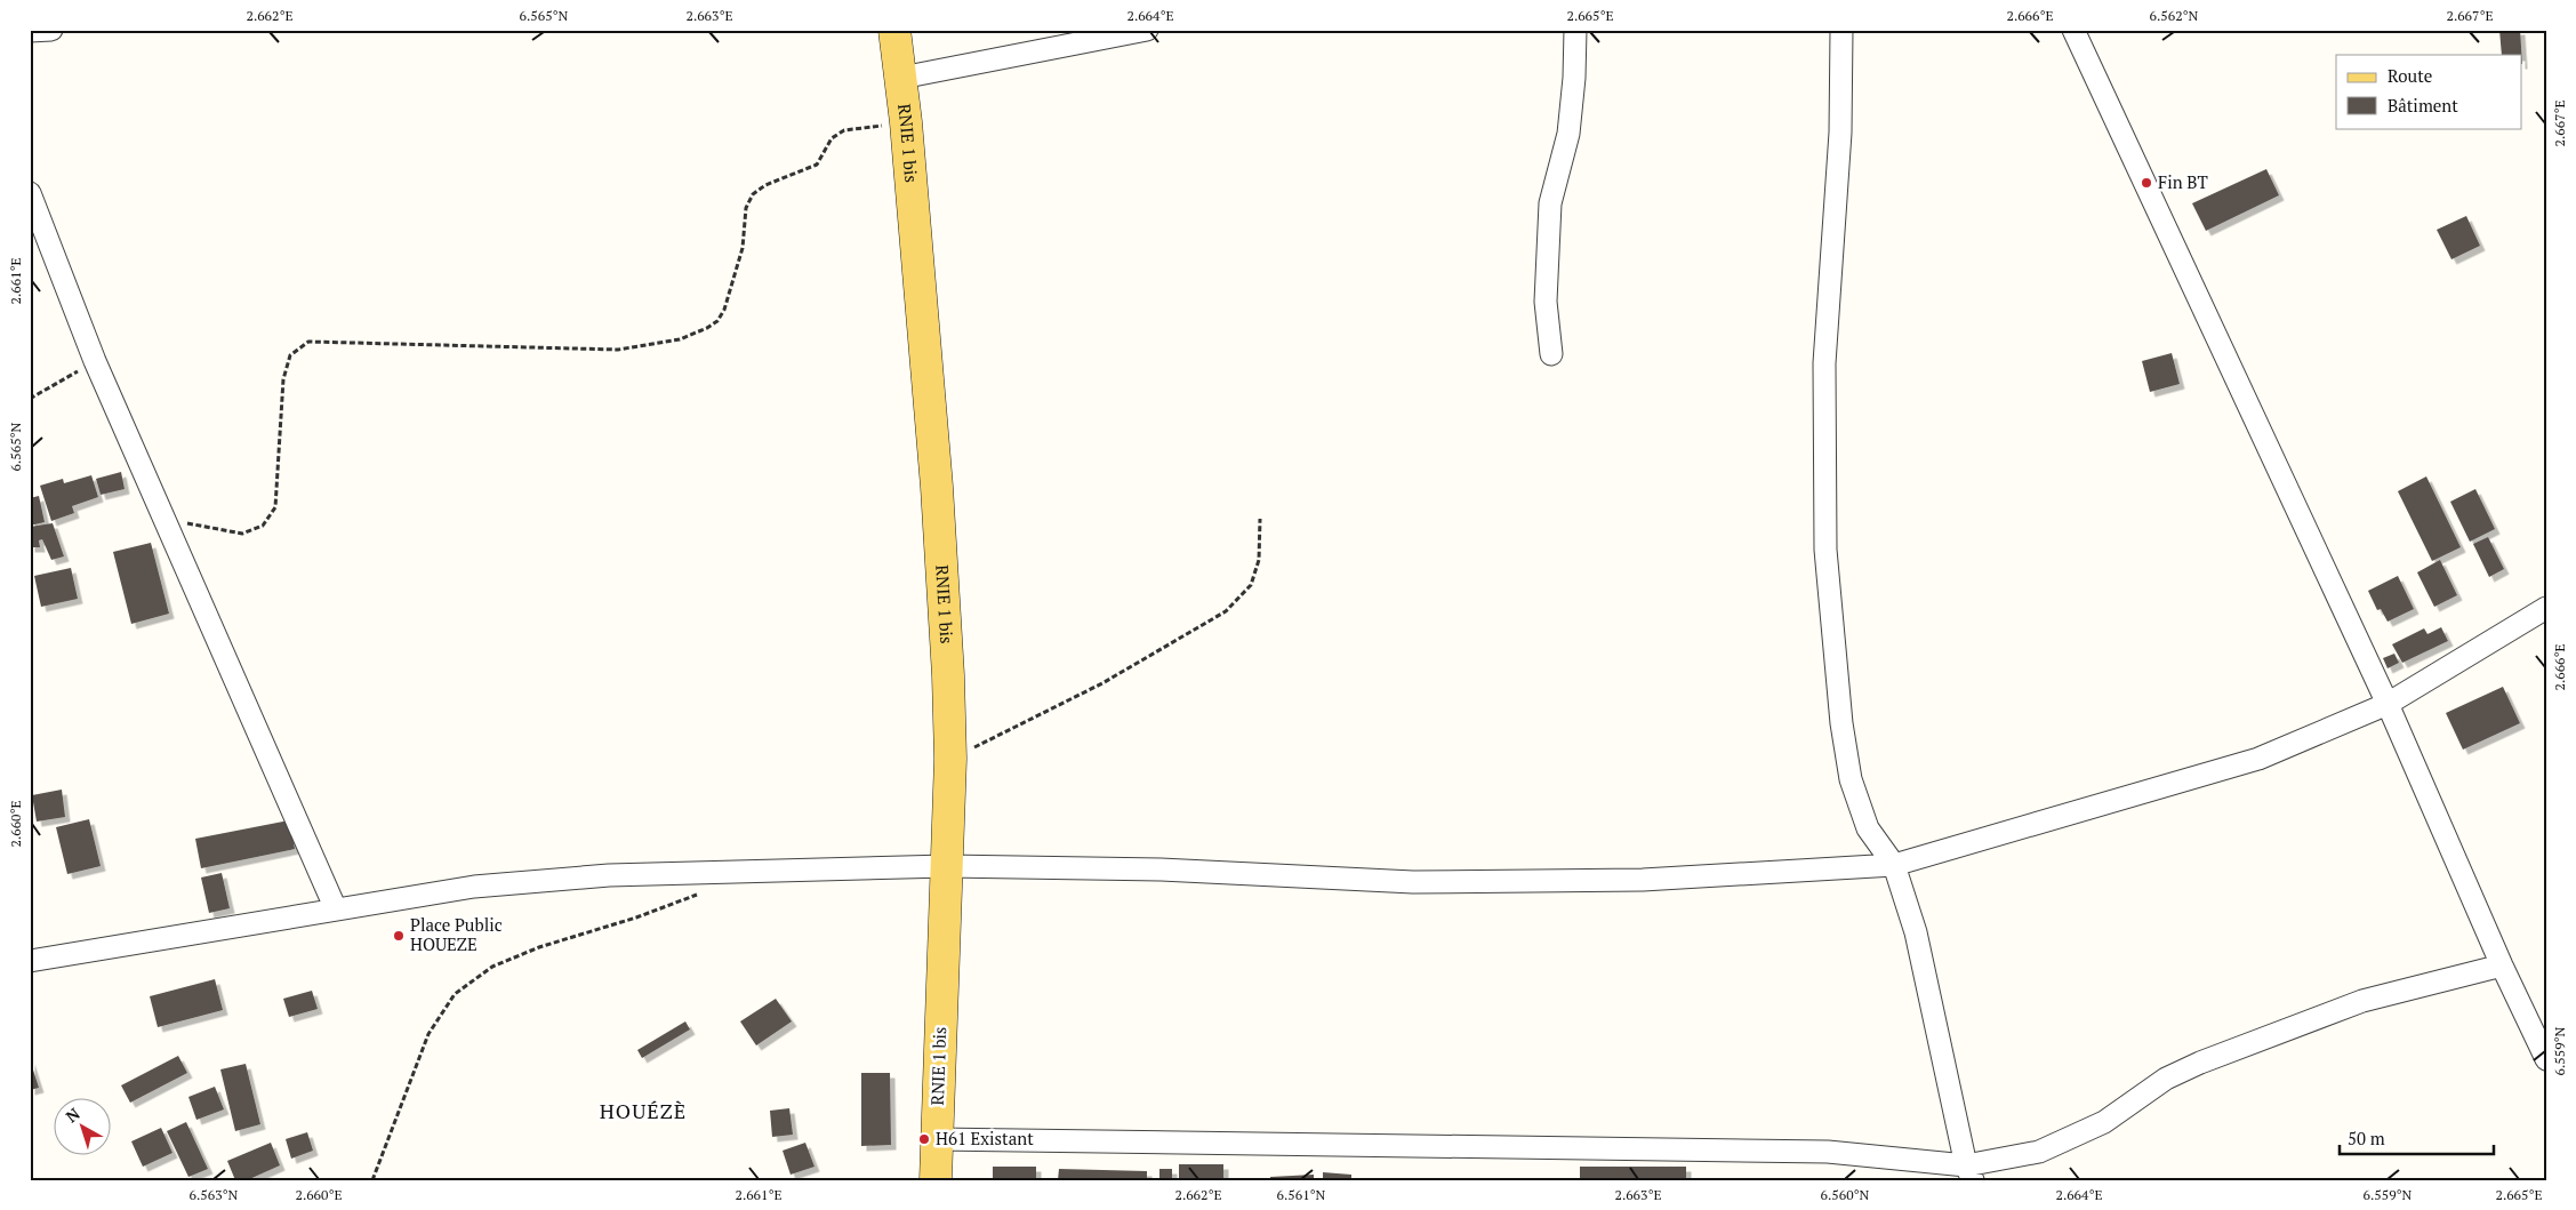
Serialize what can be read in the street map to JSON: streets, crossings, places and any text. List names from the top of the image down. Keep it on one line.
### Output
{"streets":{"main road":["RNIE 1 bis"]},"districts":["HOUÉZÈ"],"places":["Fin BT","Place Public HOUEZE","H61 Existant"],"legend":["Route","Bâtiment"],"scale_bar":"50 m","north":"top left","coordinates":["2.662°E","6.565°N","2.663°E","2.664°E","2.665°E","2.666°E","6.562°N","2.667°E","2.661°E","2.660°E","6.559°N","6.563°N","6.561°N","6.560°N"]}
